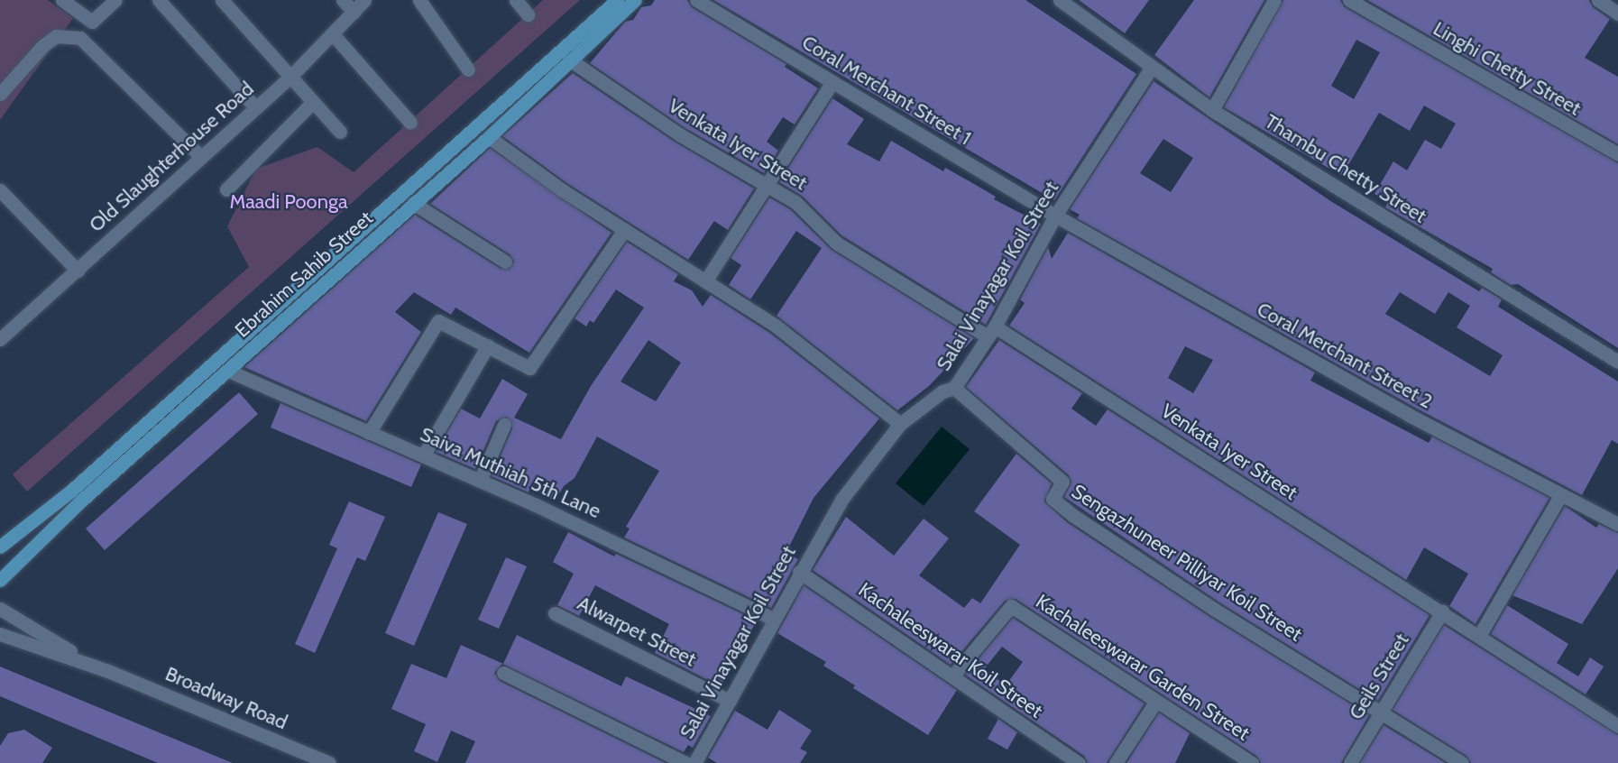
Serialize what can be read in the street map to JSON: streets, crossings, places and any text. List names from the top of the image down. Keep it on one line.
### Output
{"streets":{"main road":["Ebrahim Sahib Street"],"street":["Linghi Chetty Street","Coral Merchant Street 1","Venkata Iyer Street","Old Slaughterhouse Road","Thambu Chetty Street","Salai Vinayagar Koil Street","Coral Merchant Street 2","Saiva Muthiah 5th Lane","Sengazhuneer Pilliyar Koil Street","Alwarpet Street","Kachaleeswarar Koil Street","Kachaleeswarar Garden Street","Geils Street","Broadway Road"]},"crossings":[["Coral Merchant Street 1","Salai Vinayagar Koil Street"],["Coral Merchant Street 1","Coral Merchant Street 2"],["Venkata Iyer Street","Ebrahim Sahib Street"],["Venkata Iyer Street","Salai Vinayagar Koil Street"],["Venkata Iyer Street","Geils Street"],["Thambu Chetty Street","Salai Vinayagar Koil Street"],["Ebrahim Sahib Street","Saiva Muthiah 5th Lane"],["Salai Vinayagar Koil Street","Coral Merchant Street 2"],["Salai Vinayagar Koil Street","Saiva Muthiah 5th Lane"],["Salai Vinayagar Koil Street","Sengazhuneer Pilliyar Koil Street"],["Salai Vinayagar Koil Street","Alwarpet Street"],["Salai Vinayagar Koil Street","Kachaleeswarar Koil Street"],["Sengazhuneer Pilliyar Koil Street","Geils Street"],["Kachaleeswarar Koil Street","Kachaleeswarar Garden Street"]],"parks":["Maadi Poonga"]}
